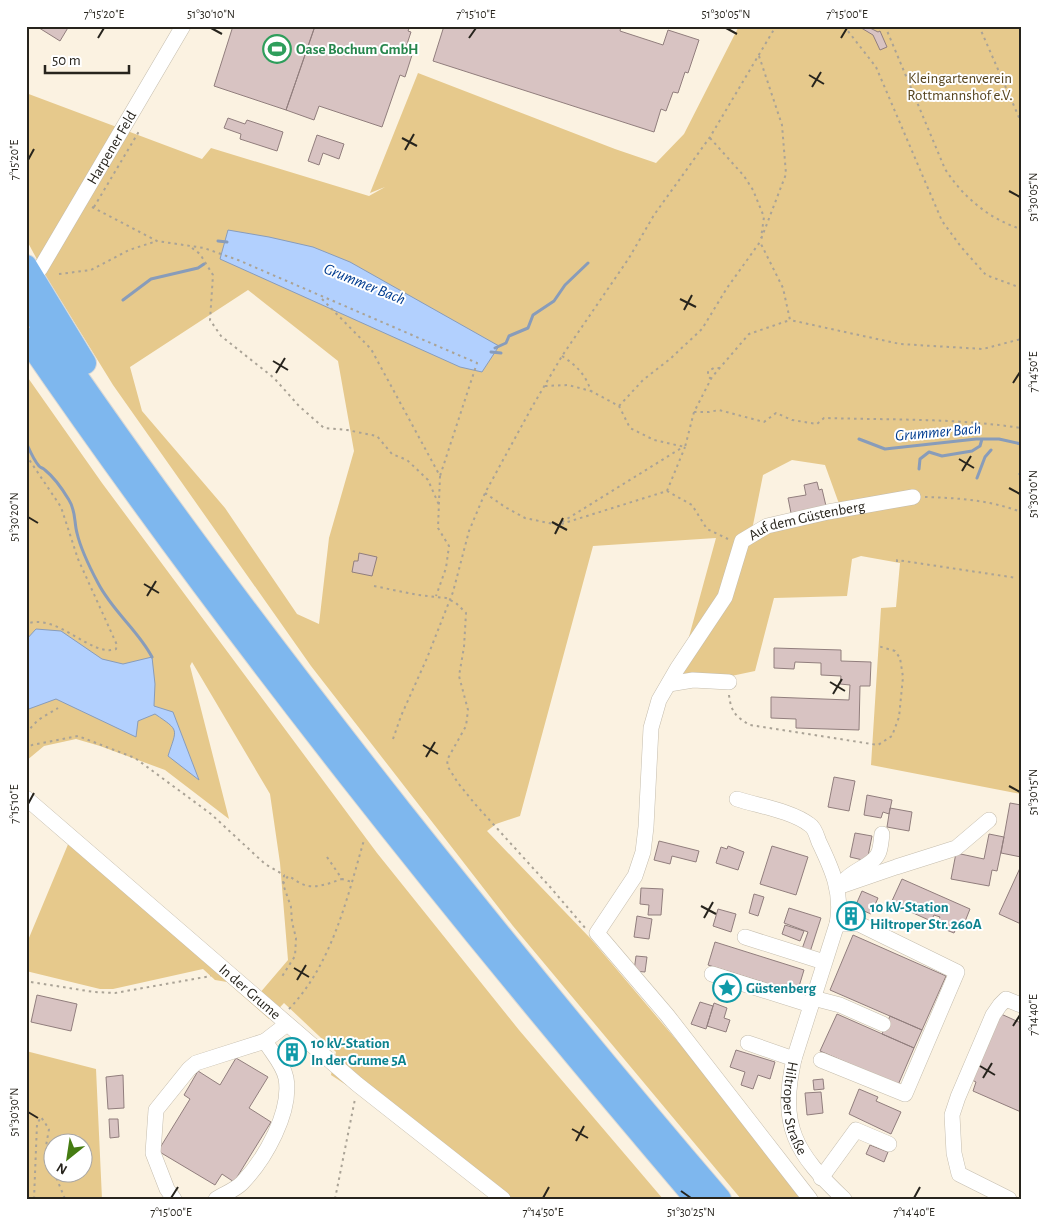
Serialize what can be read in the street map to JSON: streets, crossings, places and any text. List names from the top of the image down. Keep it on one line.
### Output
{"streets":{"street":["Harpener Feld","Auf dem Güstenberg","In der Grume","Hiltroper Straße"]},"water":["Grummer Bach"],"parks":["Kleingartenverein Rottmannshof e.V."],"places":{"sports":["Oase Bochum GmbH"],"building":["10 kV-Station Hiltroper Str. 260A","10 kV-Station In der Grume 5A"],"place":["Güstenberg"]},"scale_bar":"50 m","north":"bottom left","coordinates":["7°15'20\"E","51°30'10\"N","7°15'10\"E","51°30'05\"N","7°15'00\"E","7°14'50\"E","51°30'20\"N","51°30'15\"N","7°14'40\"E","51°30'30\"N","51°30'25\"N"]}
